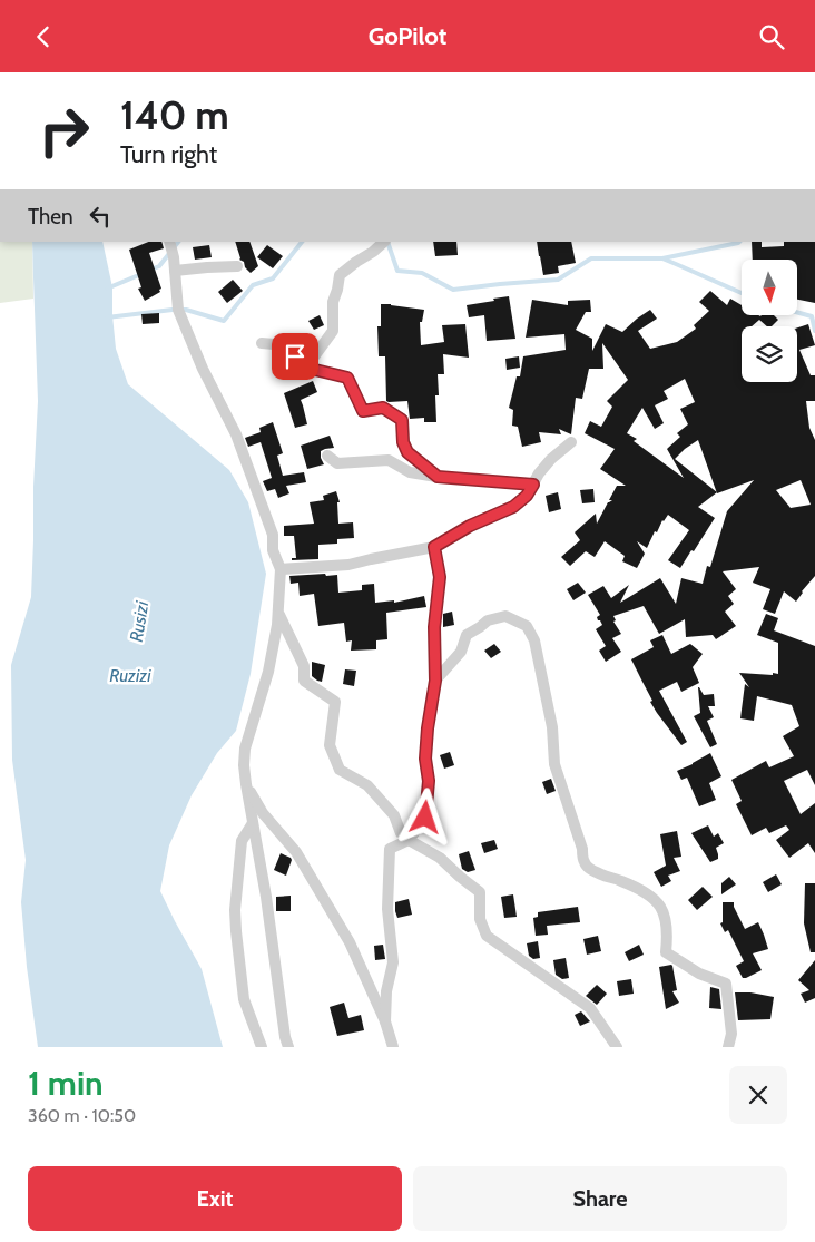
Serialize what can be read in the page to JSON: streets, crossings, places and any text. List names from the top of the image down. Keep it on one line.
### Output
{"water":["Rusizi","Ruzizi"],"north":"bottom","page":{"header":"GoPilot","turn":["140 m","Turn right"],"then":"Then","heading":["1 min","360 m · 10:50"],"buttons":["Exit","Share"]}}
